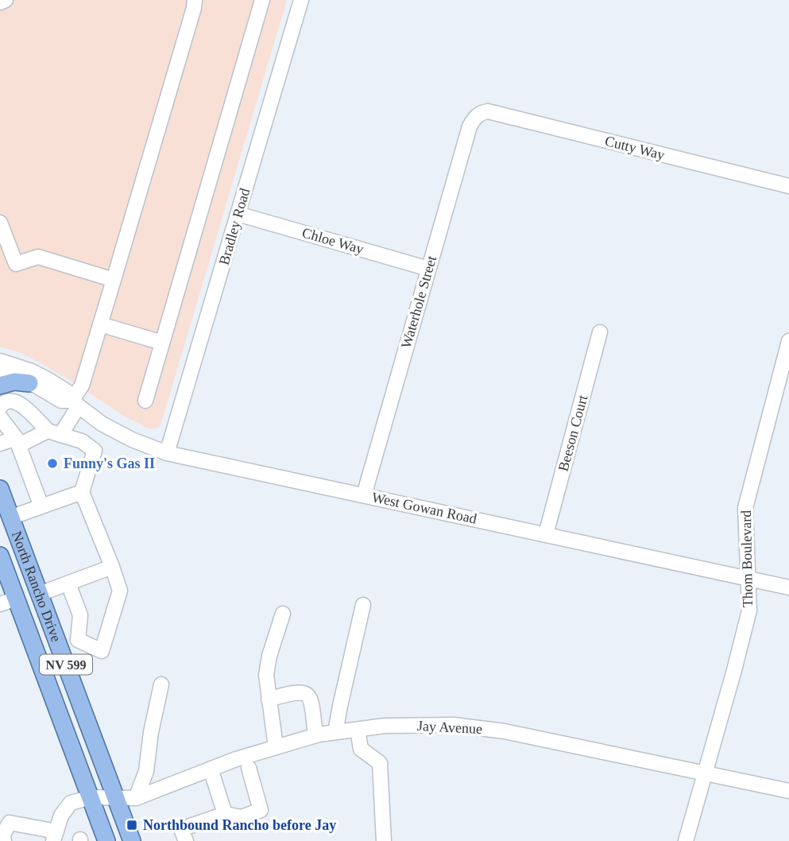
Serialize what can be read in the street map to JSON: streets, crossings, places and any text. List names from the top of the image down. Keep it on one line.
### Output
{"streets":{"main road":["North Rancho Drive","NV 599"],"street":["Cutty Way","Bradley Road","Chloe Way","Waterhole Street","Beeson Court","West Gowan Road","Thom Boulevard","Jay Avenue"]},"crossings":[["Cutty Way","Waterhole Street"],["Bradley Road","Chloe Way"],["Bradley Road","West Gowan Road"],["Chloe Way","Waterhole Street"],["Waterhole Street","West Gowan Road"],["Beeson Court","West Gowan Road"],["West Gowan Road","Thom Boulevard"],["Thom Boulevard","Jay Avenue"],["North Rancho Drive","Jay Avenue"]],"places":{"other":["Funny's Gas II"],"transit":["Northbound Rancho before Jay"]}}
